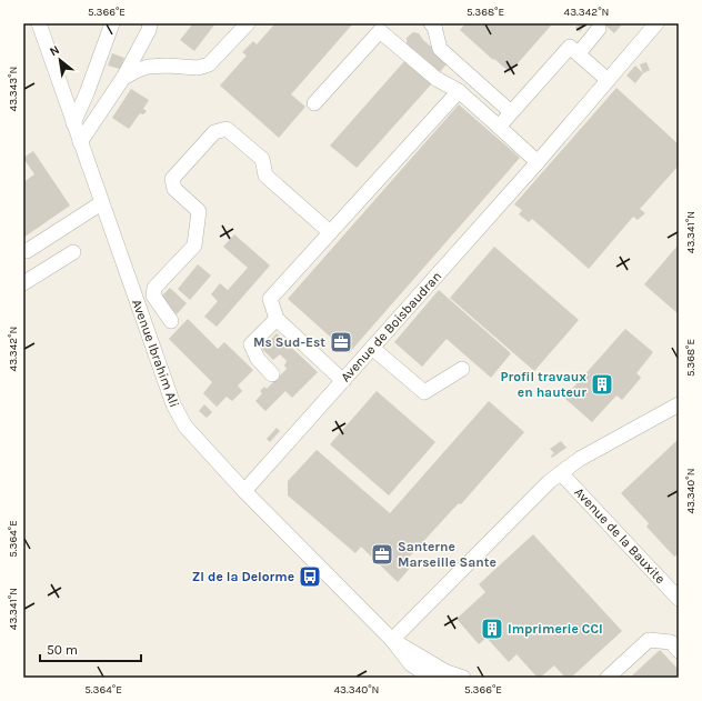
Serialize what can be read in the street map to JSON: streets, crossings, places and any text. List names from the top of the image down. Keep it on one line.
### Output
{"streets":{"street":["Avenue de Boisbaudran","Avenue Ibrahim Ali","Avenue de la Bauxite"]},"crossings":[["Avenue de Boisbaudran","Avenue Ibrahim Ali"]],"places":{"office":["Ms Sud-Est","Santerne Marseille Sante"],"building":["Profil travaux en hauteur","Imprimerie CCI"],"bus stop":["ZI de la Delorme"]},"scale_bar":"50 m","north":"top left","coordinates":["5.366°E","5.368°E","43.342°N","43.343°N","43.341°N","43.340°N","5.364°E"]}
